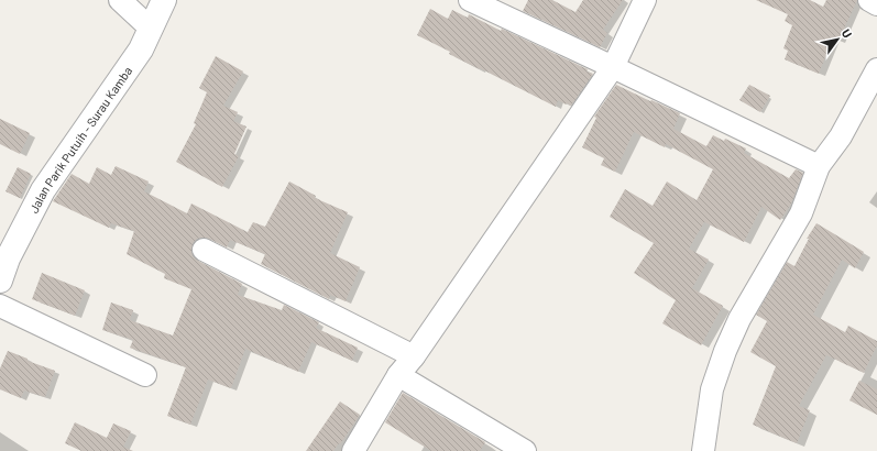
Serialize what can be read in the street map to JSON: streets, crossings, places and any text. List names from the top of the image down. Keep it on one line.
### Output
{"streets":{"street":["Jalan Parik Putuih - Surau Kamba"]},"north":"top right"}
